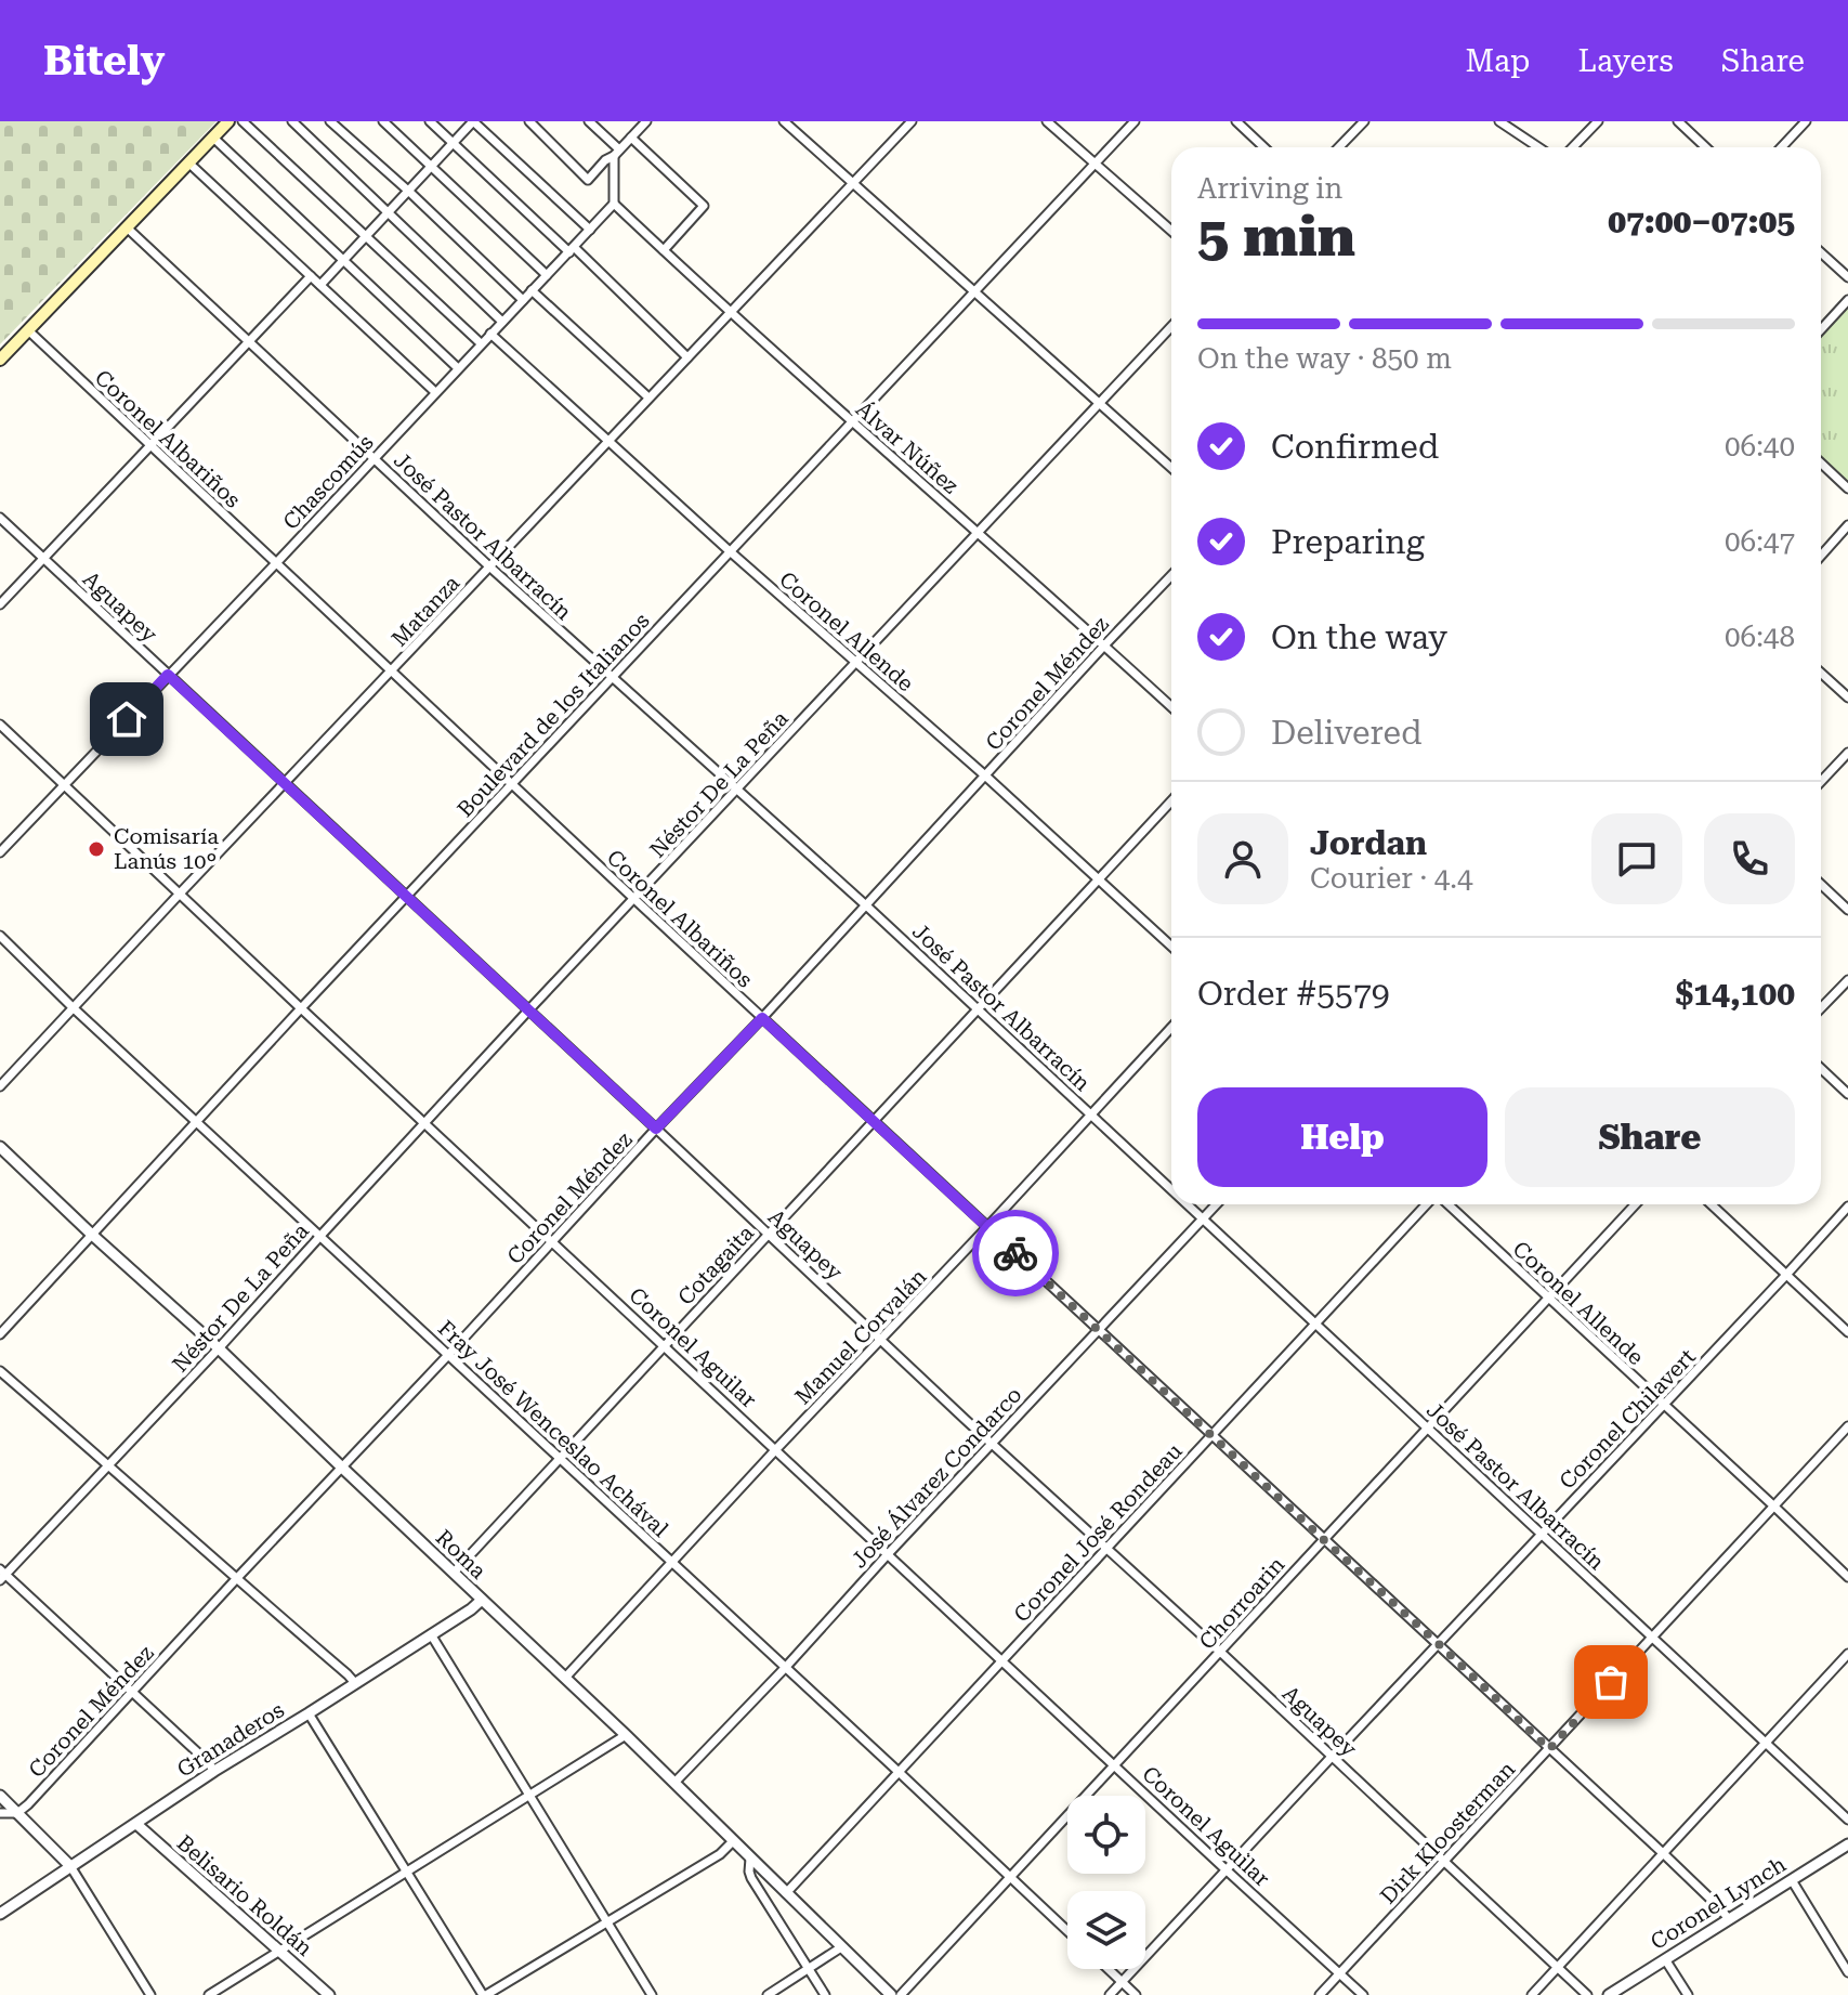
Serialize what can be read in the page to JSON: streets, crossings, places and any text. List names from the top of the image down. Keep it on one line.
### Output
{"streets":{"street":["Coronel Albariños","Álvar Núñez","Chascomús","José Pastor Albarracín","Aguapey","Matanza","Coronel Allende","Coronel Méndez","Boulevard de los Italianos","Néstor De La Peña","Cotagaita","Manuel Corvalán","Coronel Aguilar","Coronel Chilavert","Fray José Wenceslao Achával","José Álvarez Condarco","Coronel José Rondeau","Roma","Chorroarin","Granaderos","Dirk Kloosterman","Belisario Roldán","Coronel Lynch"]},"crossings":[["Coronel Albariños","Chascomús"],["Coronel Albariños","Matanza"],["Coronel Albariños","Coronel Méndez"],["Coronel Albariños","Boulevard de los Italianos"],["Coronel Albariños","Néstor De La Peña"],["Coronel Albariños","Cotagaita"],["Coronel Albariños","Manuel Corvalán"],["Coronel Albariños","Coronel Chilavert"],["Coronel Albariños","José Álvarez Condarco"],["Coronel Albariños","Coronel José Rondeau"],["Coronel Albariños","Chorroarin"],["Coronel Albariños","Dirk Kloosterman"],["Coronel Albariños","Coronel Lynch"],["Álvar Núñez","Chascomús"],["Álvar Núñez","Matanza"],["Álvar Núñez","Coronel Méndez"],["Álvar Núñez","Boulevard de los Italianos"],["Álvar Núñez","Néstor De La Peña"],["Chascomús","José Pastor Albarracín"],["Chascomús","Aguapey"],["Chascomús","Coronel Allende"],["Chascomús","Coronel Aguilar"],["José Pastor Albarracín","Matanza"],["José Pastor Albarracín","Coronel Méndez"],["José Pastor Albarracín","Boulevard de los Italianos"],["José Pastor Albarracín","Néstor De La Peña"],["José Pastor Albarracín","Cotagaita"],["José Pastor Albarracín","Manuel Corvalán"],["José Pastor Albarracín","Coronel Chilavert"],["José Pastor Albarracín","José Álvarez Condarco"],["José Pastor Albarracín","Coronel José Rondeau"],["José Pastor Albarracín","Chorroarin"],["José Pastor Albarracín","Dirk Kloosterman"],["Aguapey","Matanza"],["Aguapey","Coronel Méndez"],["Aguapey","Boulevard de los Italianos"],["Aguapey","Néstor De La Peña"],["Aguapey","Cotagaita"],["Aguapey","Manuel Corvalán"],["Aguapey","Coronel Chilavert"],["Aguapey","José Álvarez Condarco"],["Aguapey","Coronel José Rondeau"],["Aguapey","Chorroarin"],["Aguapey","Dirk Kloosterman"],["Matanza","Coronel Allende"],["Matanza","Coronel Aguilar"],["Matanza","Fray José Wenceslao Achával"],["Coronel Allende","Coronel Méndez"],["Coronel Allende","Boulevard de los Italianos"],["Coronel Allende","Néstor De La Peña"],["Coronel Allende","Cotagaita"],["Coronel Allende","Coronel Chilavert"],["Coronel Allende","Chorroarin"],["Coronel Allende","Dirk Kloosterman"],["Coronel Méndez","Coronel Aguilar"],["Coronel Méndez","Fray José Wenceslao Achával"],["Coronel Méndez","Roma"],["Boulevard de los Italianos","Coronel Aguilar"],["Boulevard de los Italianos","Fray José Wenceslao Achával"],["Boulevard de los Italianos","Roma"],["Néstor De La Peña","Coronel Aguilar"],["Néstor De La Peña","Fray José Wenceslao Achával"],["Néstor De La Peña","Roma"],["Cotagaita","Coronel Aguilar"],["Cotagaita","Fray José Wenceslao Achával"],["Cotagaita","Roma"],["Manuel Corvalán","Coronel Aguilar"],["Manuel Corvalán","Fray José Wenceslao Achával"],["Manuel Corvalán","Roma"],["Coronel Aguilar","Coronel Chilavert"],["Coronel Aguilar","José Álvarez Condarco"],["Coronel Aguilar","Coronel José Rondeau"],["Coronel Aguilar","Chorroarin"],["Coronel Aguilar","Dirk Kloosterman"],["Fray José Wenceslao Achával","José Álvarez Condarco"],["Fray José Wenceslao Achával","Coronel José Rondeau"],["Fray José Wenceslao Achával","Chorroarin"],["José Álvarez Condarco","Roma"],["Coronel José Rondeau","Roma"],["Roma","Granaderos"],["Granaderos","Belisario Roldán"]],"places":["Comisaría Lanús 10°"],"page":{"header":"Bitely","nav":["Map","Layers","Share"],"heading":["5 min","Arriving in","07:00–07:05"],"panel":["Jordan","Courier · 4.4","Order #5579","$14,100"],"bar":"On the way · 850 m","list":[["Confirmed","06:40"],["Preparing","06:47"],["On the way","06:48"],"Delivered"],"buttons":["Help","Share"]}}
